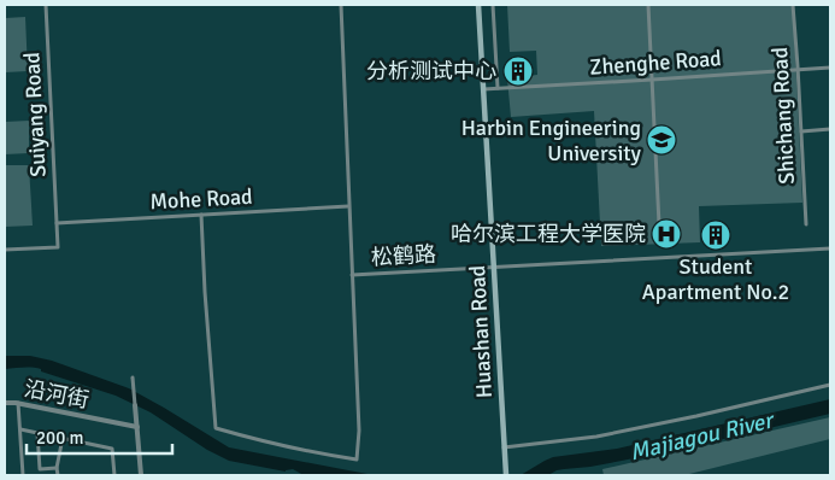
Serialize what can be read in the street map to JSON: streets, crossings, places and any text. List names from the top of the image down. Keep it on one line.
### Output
{"streets":{"main road":["Huashan Road"],"street":["Zhenghe Road","Suiyang Road","Shichang Road","Mohe Road","松鹤路","沿河街"]},"crossings":[["Zhenghe Road","Shichang Road"],["Zhenghe Road","Huashan Road"],["Suiyang Road","Mohe Road"],["松鹤路","Huashan Road"]],"water":["Majiagou River"],"places":{"building":["分析测试中心","Student Apartment No.2"],"school or university":["Harbin Engineering University"],"hospital":["哈尔滨工程大学医院"]},"scale_bar":"200 m"}
